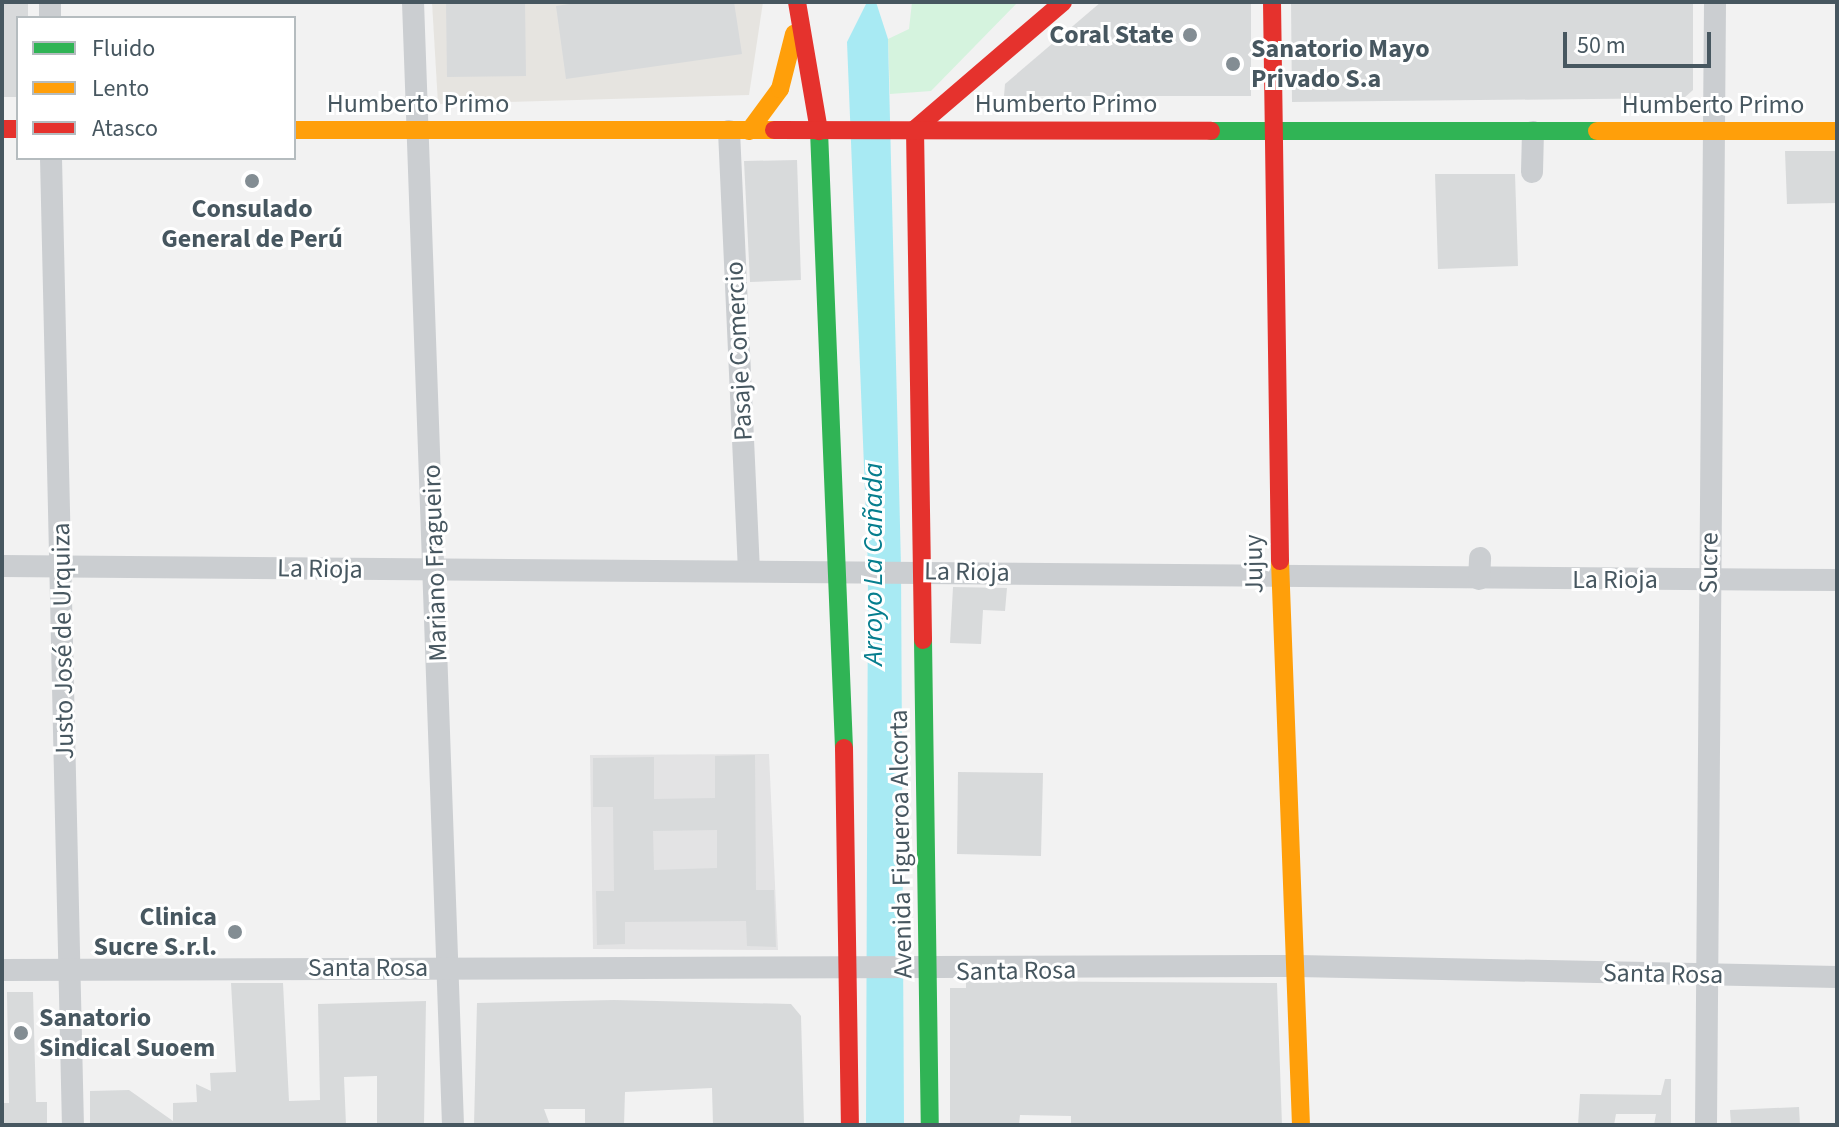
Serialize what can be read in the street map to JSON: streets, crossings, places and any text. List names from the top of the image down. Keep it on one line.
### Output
{"streets":{"main road":["Humberto Primo","Jujuy","Avenida Figueroa Alcorta"],"street":["Pasaje Comercio","Mariano Fragueiro","Sucre","La Rioja","Justo José de Urquiza","Santa Rosa"]},"crossings":[["Humberto Primo","Pasaje Comercio"],["Humberto Primo","Mariano Fragueiro"],["Humberto Primo","Sucre"],["Humberto Primo","Jujuy"],["Humberto Primo","Avenida Figueroa Alcorta"],["Pasaje Comercio","La Rioja"],["Mariano Fragueiro","La Rioja"],["Mariano Fragueiro","Santa Rosa"],["Sucre","La Rioja"],["Sucre","Santa Rosa"],["Jujuy","La Rioja"],["Jujuy","Santa Rosa"],["La Rioja","Justo José de Urquiza"],["La Rioja","Avenida Figueroa Alcorta"],["Justo José de Urquiza","Santa Rosa"],["Avenida Figueroa Alcorta","Santa Rosa"]],"water":["Arroyo La Cañada"],"places":["Coral State","Sanatorio Mayo Privado S.a","Consulado General de Perú","Clinica Sucre S.r.l.","Sanatorio Sindical Suoem"],"legend":["Fluido","Lento","Atasco"],"scale_bar":"50 m"}
